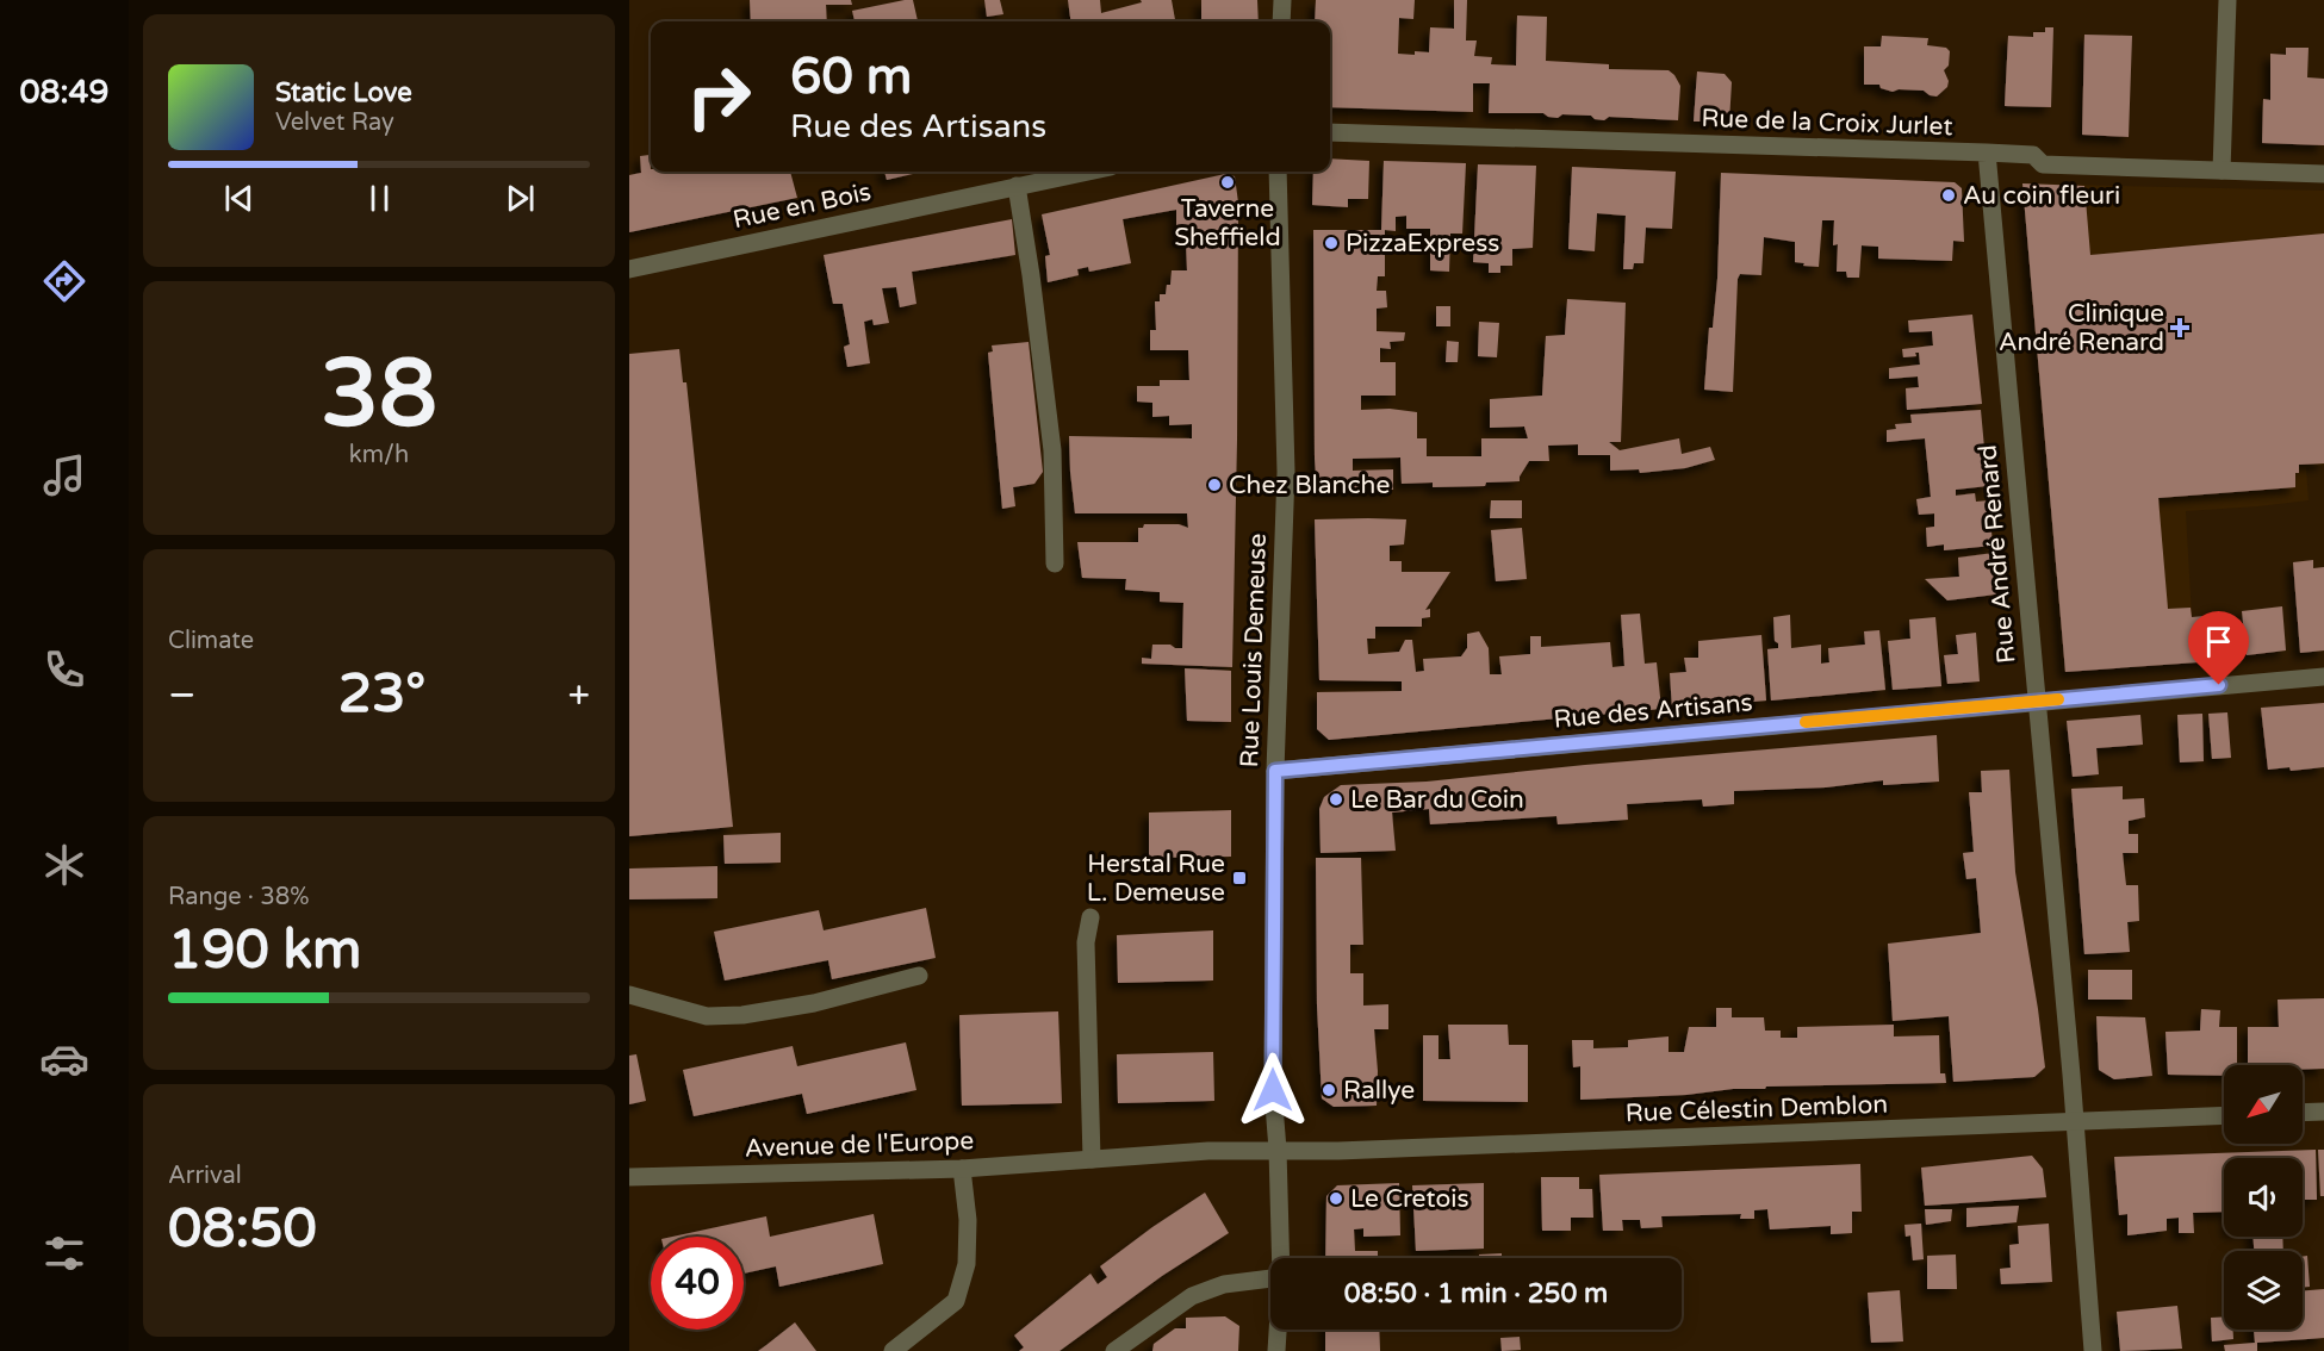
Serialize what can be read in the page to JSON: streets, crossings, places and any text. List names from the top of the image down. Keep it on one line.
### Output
{"streets":{"street":["Rue de la Croix Jurlet","Rue en Bois","Rue André Renard","Rue Louis Demeuse","Rue des Artisans","Rue Célestin Demblon","Avenue de l'Europe"]},"crossings":[["Rue de la Croix Jurlet","Rue André Renard"],["Rue André Renard","Rue des Artisans"],["Rue André Renard","Rue Célestin Demblon"],["Rue Louis Demeuse","Rue des Artisans"],["Rue Louis Demeuse","Rue Célestin Demblon"],["Rue Louis Demeuse","Avenue de l'Europe"],["Rue Célestin Demblon","Avenue de l'Europe"]],"places":{"other":["Taverne Sheffield","Au coin fleuri","PizzaExpress","Chez Blanche","Le Bar du Coin","Rallye","Le Cretois"],"health":["Clinique André Renard"],"transit":["Herstal Rue L. Demeuse"]},"north":"bottom left","page":{"tabs":"08:49","turn":["60 m","Rue des Artisans"],"song":["Static Love","Velvet Ray"],"tile":[["38","km/h"],"Climate",["Range · 38%","190 km"],["Arrival","08:50"]],"heat":["−","23°","+"],"limit":"40","trip":"08:50 · 1 min · 250 m"}}
